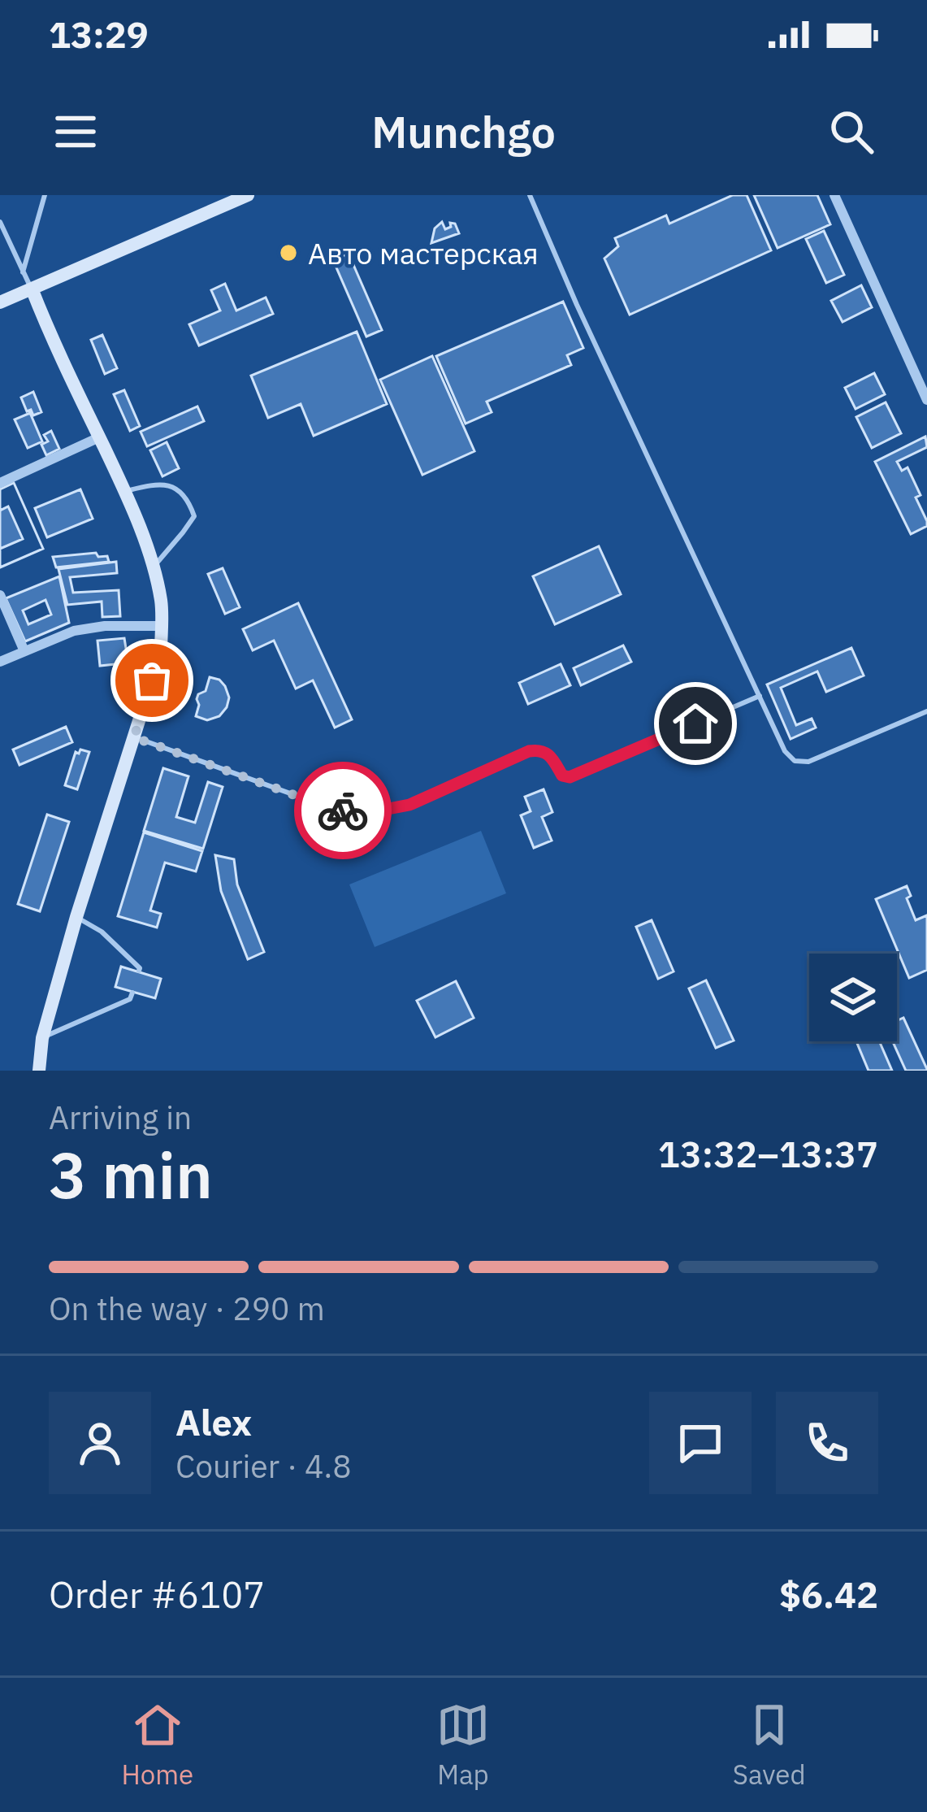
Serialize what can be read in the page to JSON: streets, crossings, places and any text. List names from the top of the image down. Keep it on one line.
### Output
{"places":["Авто мастерская"],"page":{"status":"13:29","header":"Munchgo","heading":["3 min","Arriving in","13:32–13:37"],"panel":["Alex","Courier · 4.8","Order #6107","$6.42"],"bar":"On the way · 290 m","tabs":["Home","Map","Saved"]}}
